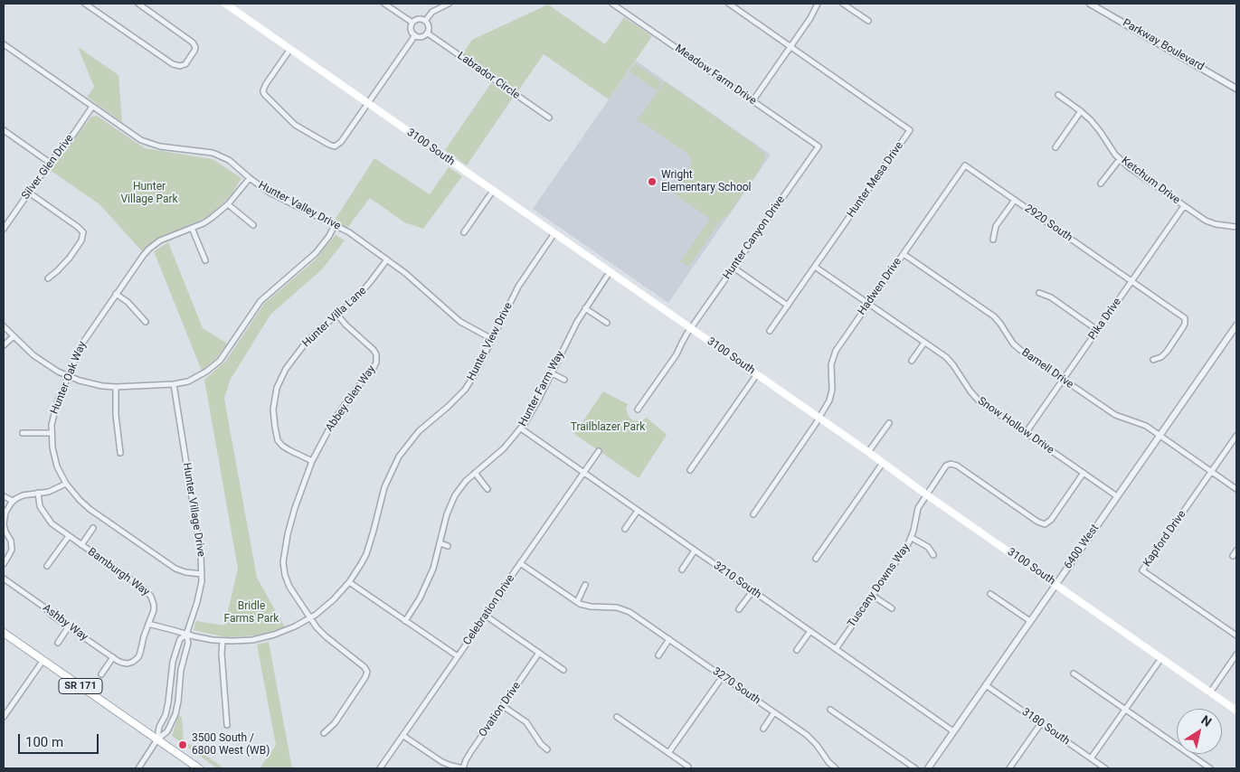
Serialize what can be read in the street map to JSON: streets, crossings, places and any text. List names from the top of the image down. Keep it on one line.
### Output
{"streets":{"main road":["3100 South","SR 171"],"street":["Parkway Boulevard","Meadow Farm Drive","Labrador Circle","Silver Glen Drive","Hunter Mesa Drive","Ketchum Drive","Hunter Valley Drive","2920 South","Hunter Canyon Drive","Hadwen Drive","Hunter Villa Lane","Pika Drive","Hunter View Drive","Bamell Drive","Hunter Oak Way","Hunter Farm Way","Abbey Glen Way","Snow Hollow Drive","Hunter Village Drive","Kapford Drive","6400 West","Bamburgh Way","3210 South","Tuscany Downs Way","Celebration Drive","Ashby Way","3270 South","Ovation Drive","3180 South"]},"crossings":[["Meadow Farm Drive","Hunter Canyon Drive"],["3100 South","Hunter Canyon Drive"],["3100 South","Hadwen Drive"],["3100 South","Hunter View Drive"],["3100 South","Hunter Farm Way"],["3100 South","6400 West"],["3100 South","Tuscany Downs Way"],["Silver Glen Drive","Hunter Valley Drive"],["Hunter Mesa Drive","Snow Hollow Drive"],["Ketchum Drive","Pika Drive"],["Hunter Valley Drive","Hunter Villa Lane"],["Hunter Valley Drive","Hunter View Drive"],["Hunter Valley Drive","Hunter Oak Way"],["2920 South","Hadwen Drive"],["2920 South","Pika Drive"],["Hadwen Drive","Bamell Drive"],["Hadwen Drive","Snow Hollow Drive"],["Hunter Villa Lane","Abbey Glen Way"],["Pika Drive","Bamell Drive"],["Pika Drive","Snow Hollow Drive"],["Hunter View Drive","Abbey Glen Way"],["Hunter View Drive","Hunter Village Drive"],["Hunter View Drive","Bamburgh Way"],["Bamell Drive","Kapford Drive"],["Bamell Drive","6400 West"],["Hunter Oak Way","Hunter Village Drive"],["Hunter Farm Way","3210 South"],["Snow Hollow Drive","6400 West"],["Snow Hollow Drive","Tuscany Downs Way"],["Hunter Village Drive","SR 171"],["6400 West","3210 South"],["6400 West","3180 South"],["Bamburgh Way","Ashby Way"],["3210 South","Tuscany Downs Way"],["3210 South","Celebration Drive"]],"parks":["Hunter Village Park","Trailblazer Park","Bridle Farms Park"],"places":["Wright Elementary School","3500 South / 6800 West (WB)"],"scale_bar":"100 m","north":"top right"}
